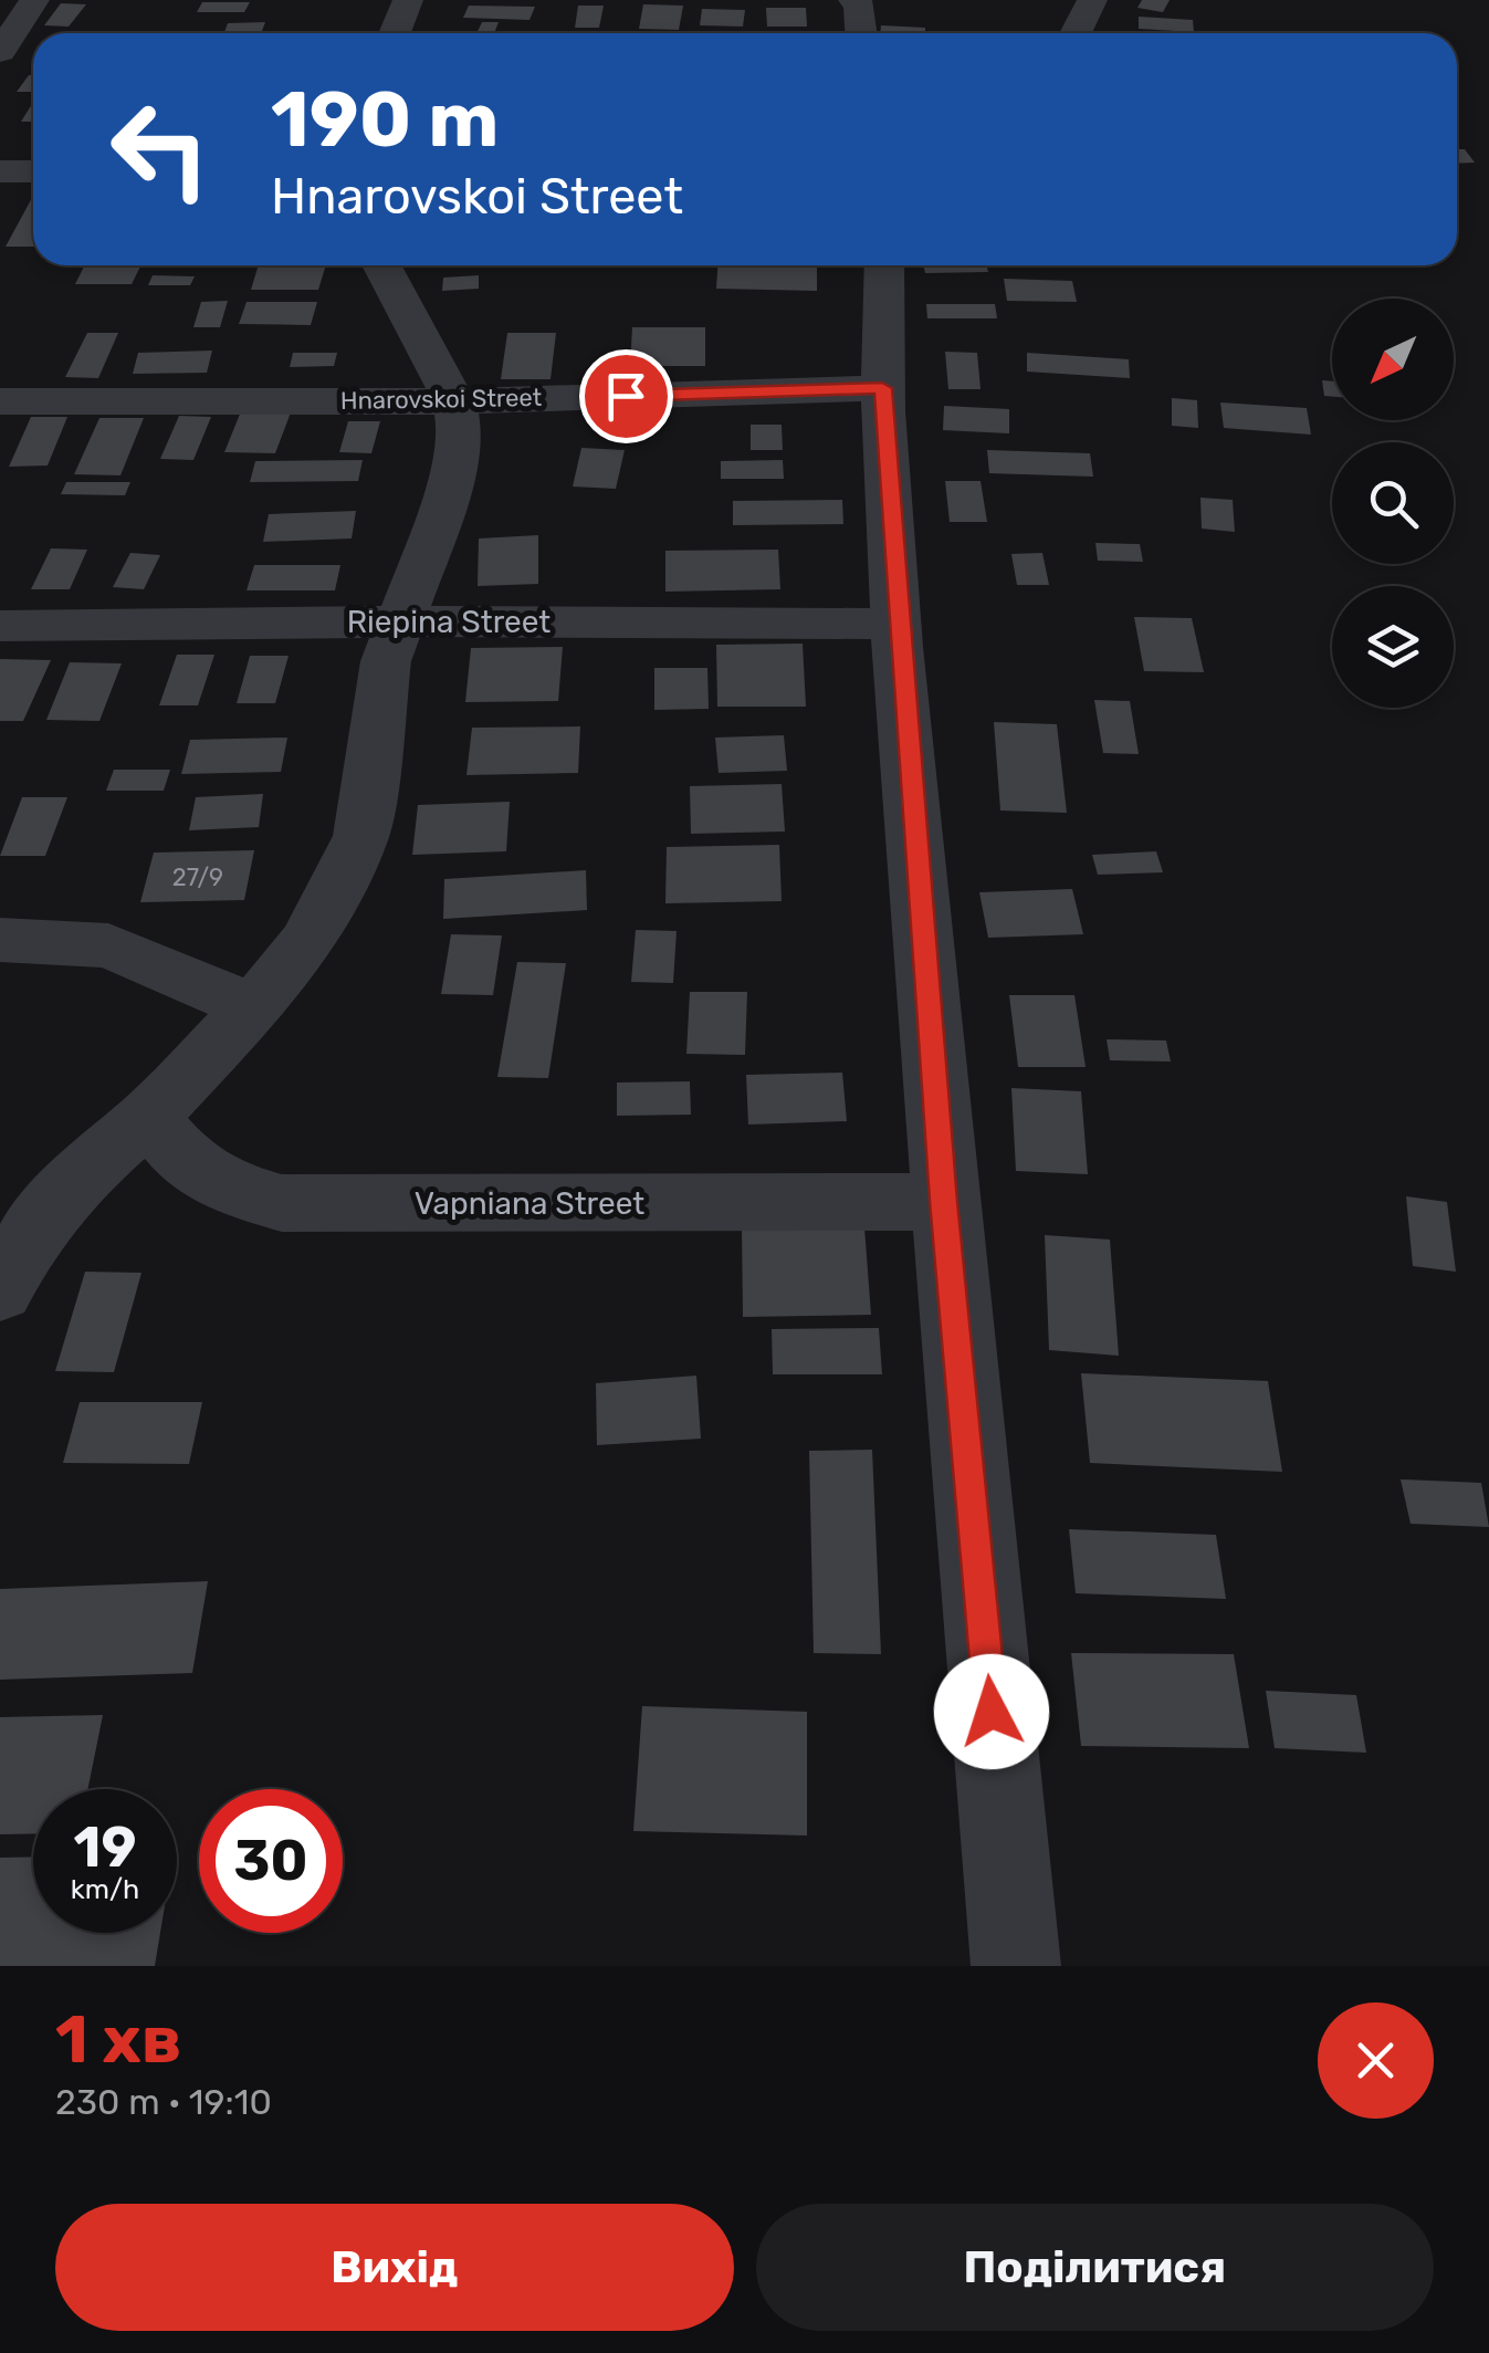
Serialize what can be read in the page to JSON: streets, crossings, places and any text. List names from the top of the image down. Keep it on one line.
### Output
{"streets":{"street":["Hnarovskoi Street","Riepina Street","Vapniana Street"]},"house_numbers":["27/9"],"north":"bottom left","page":{"turn":["190 m","Hnarovskoi Street"],"speed":"19 km/h","limit":"30","heading":["1 хв","230 m · 19:10"],"buttons":["Вихід","Поділитися"]}}
